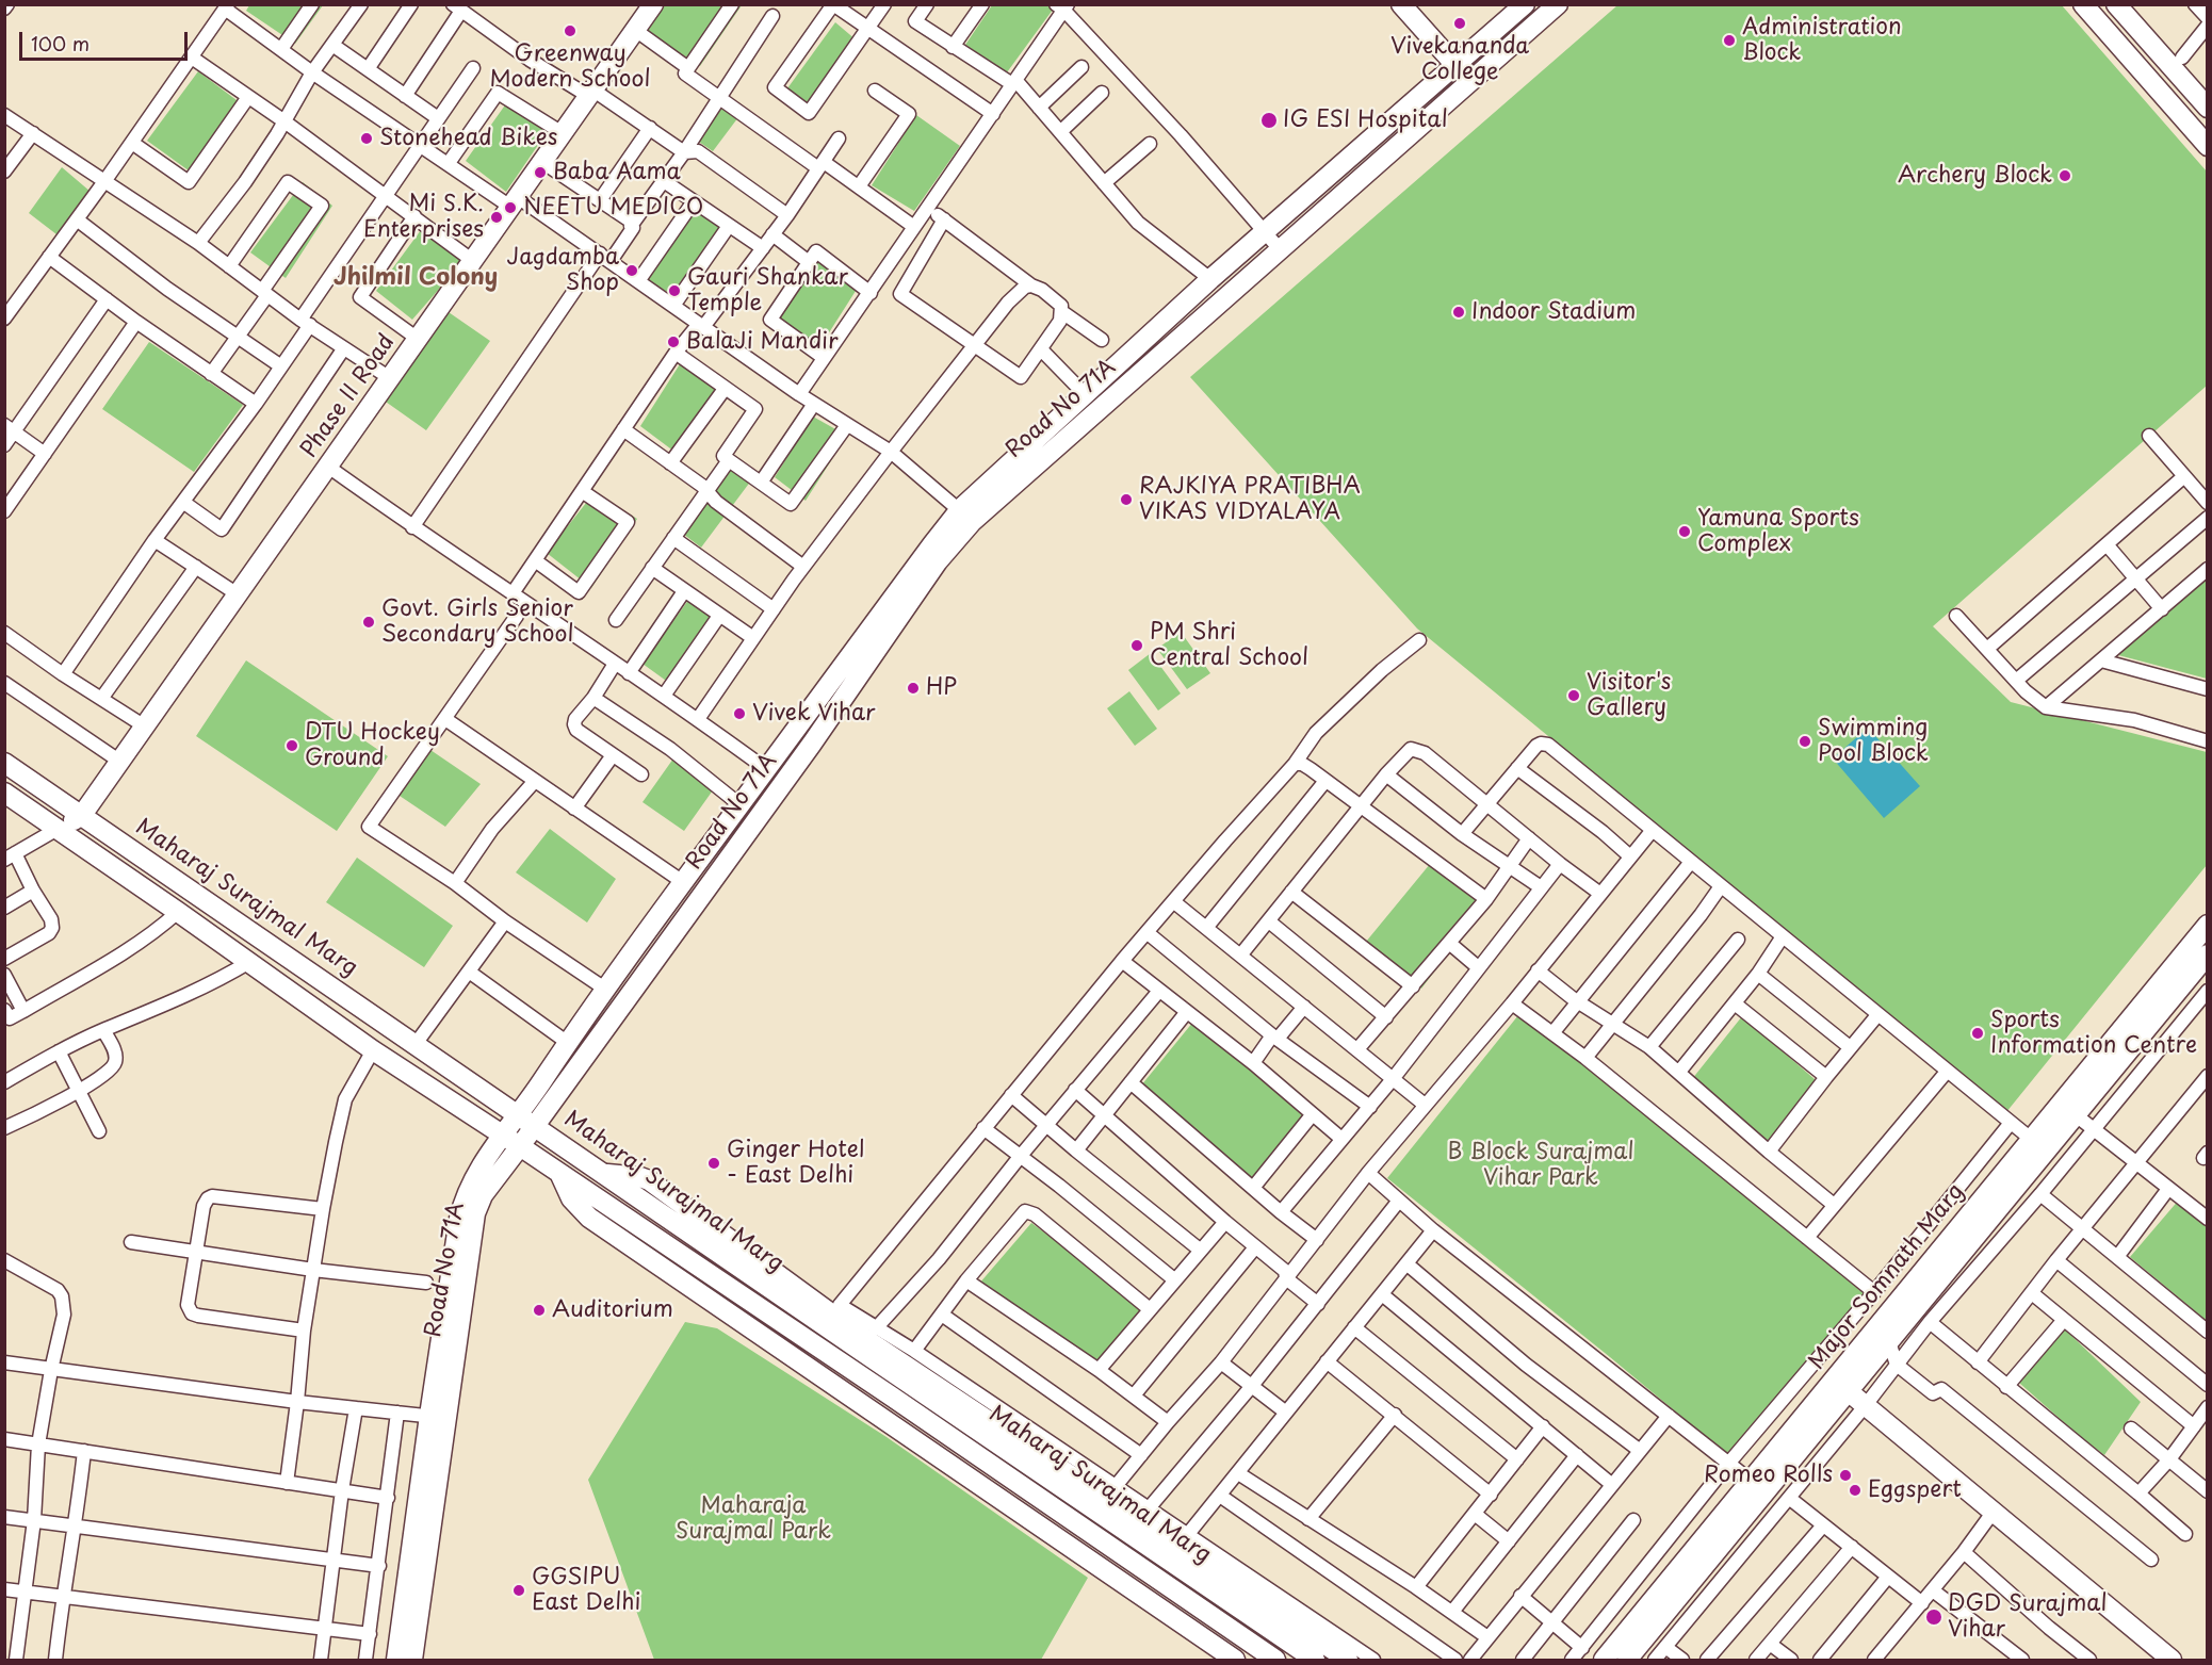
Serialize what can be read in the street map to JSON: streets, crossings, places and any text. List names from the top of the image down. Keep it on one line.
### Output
{"streets":{"street":["Phase II Road","Road No 71A","Maharaj Surajmal Marg","Major Somnath Marg"]},"crossings":[["Phase II Road","Maharaj Surajmal Marg"],["Road No 71A","Maharaj Surajmal Marg"]],"districts":["Jhilmil Colony"],"parks":["B Block Surajmal Vihar Park","Maharaja Surajmal Park"],"places":["Vivekananda College","Greenway Modern School","Administration Block","IG ESI Hospital","Stonehead Bikes","Baba Aama","Archery Block","NEETU MEDICO","Mi S.K. Enterprises","Jagdamba Shop","Gauri Shankar Temple","Indoor Stadium","BalaJi Mandir","RAJKIYA PRATIBHA VIKAS VIDYALAYA","Yamuna Sports Complex","Govt. Girls Senior Secondary School","PM Shri Central School","HP","Visitor's Gallery","Vivek Vihar","Swimming Pool Block","DTU Hockey Ground","Sports Information Centre","Ginger Hotel - East Delhi","Auditorium","Romeo Rolls","Eggspert","GGSIPU East Delhi","DGD Surajmal Vihar"],"scale_bar":"100 m"}
